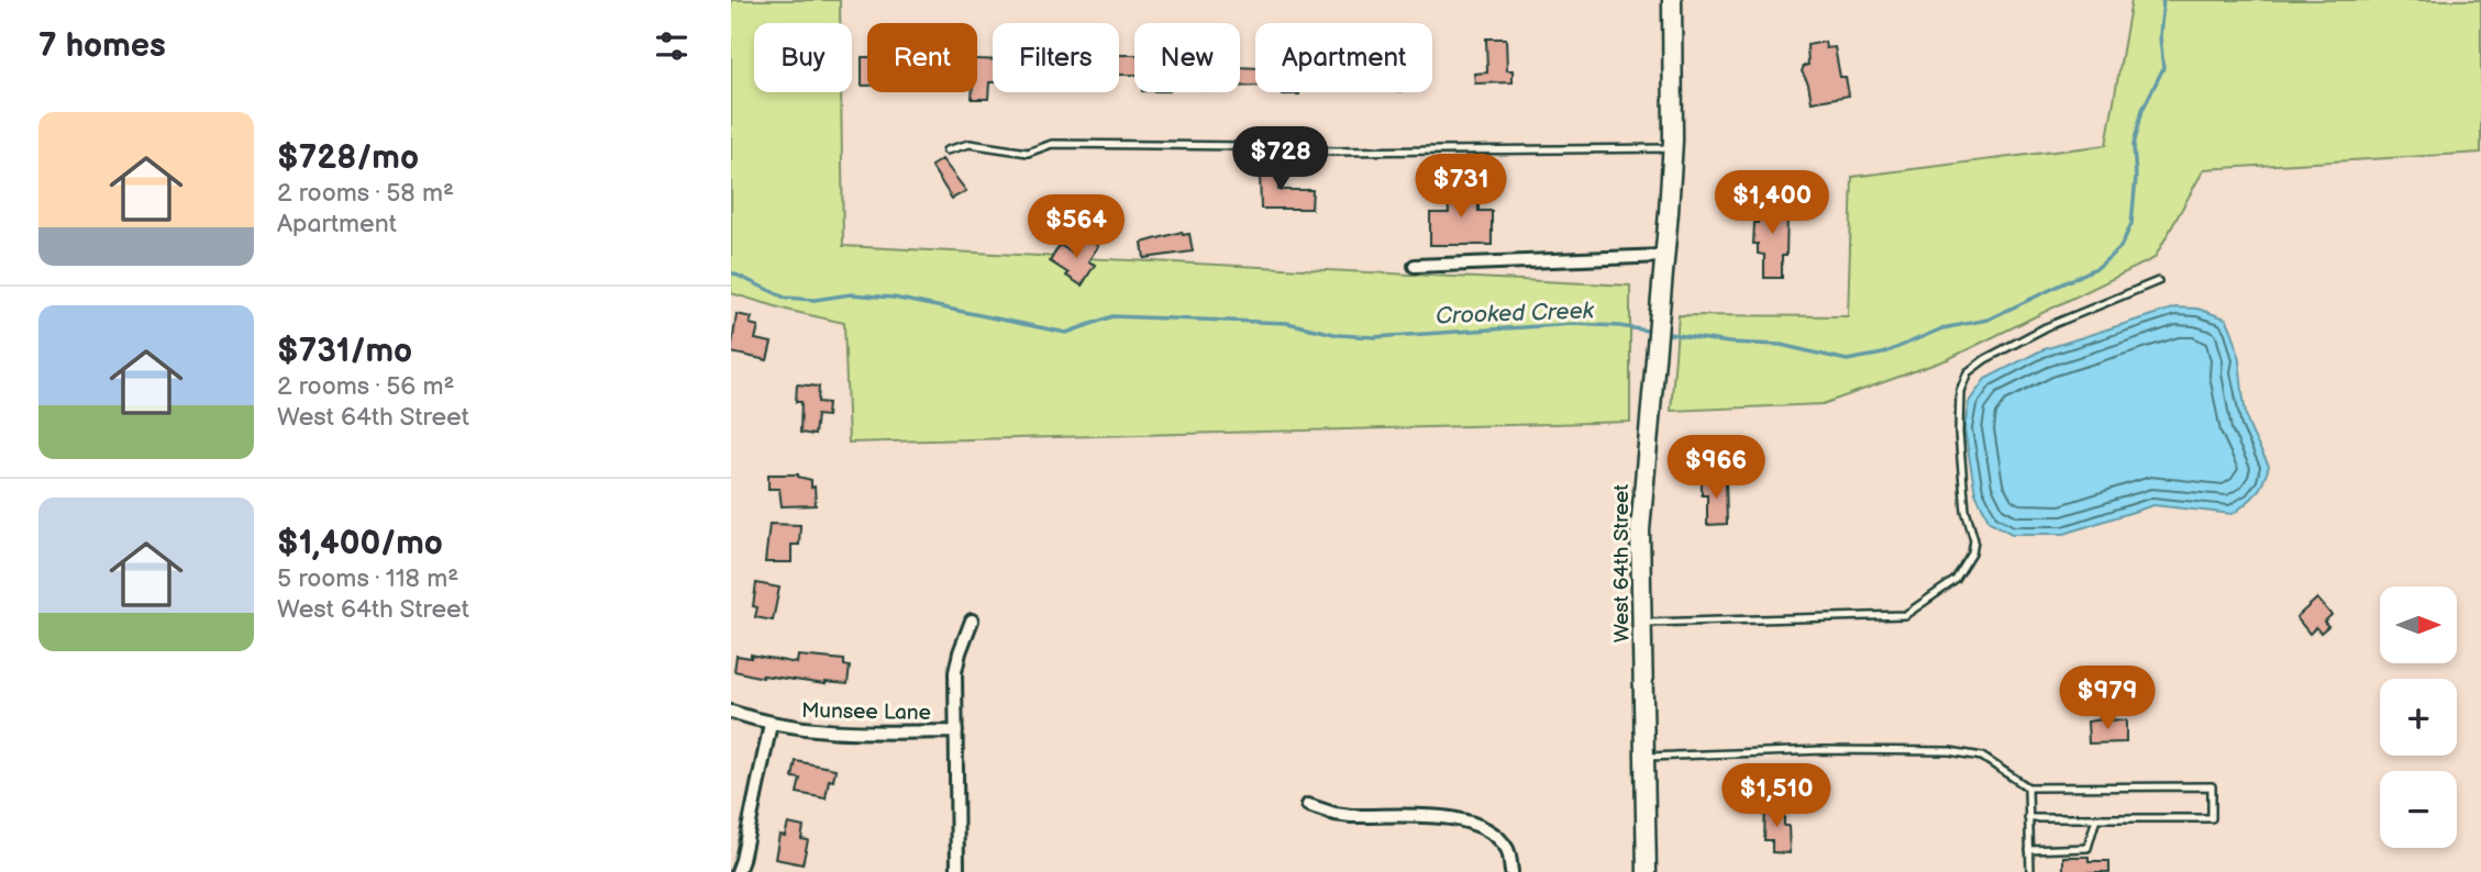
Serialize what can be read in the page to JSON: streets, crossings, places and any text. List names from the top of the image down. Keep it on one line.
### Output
{"streets":{"street":["West 64th Street","Munsee Lane"]},"water":["Crooked Creek"],"north":"right","page":{"heading":"7 homes","chip":["Buy","Rent","Filters","New","Apartment"],"list":[{"name":"$728/mo","note":"2 rooms · 58 m² · Apartment"},{"name":"$731/mo","note":"2 rooms · 56 m² · West 64th Street"},{"name":"$1,400/mo","note":"5 rooms · 118 m² · West 64th Street"}],"price":["$728","$731","$1,400","$564","$966","$979","$1,510"],"map_buttons":["+","−"]}}
